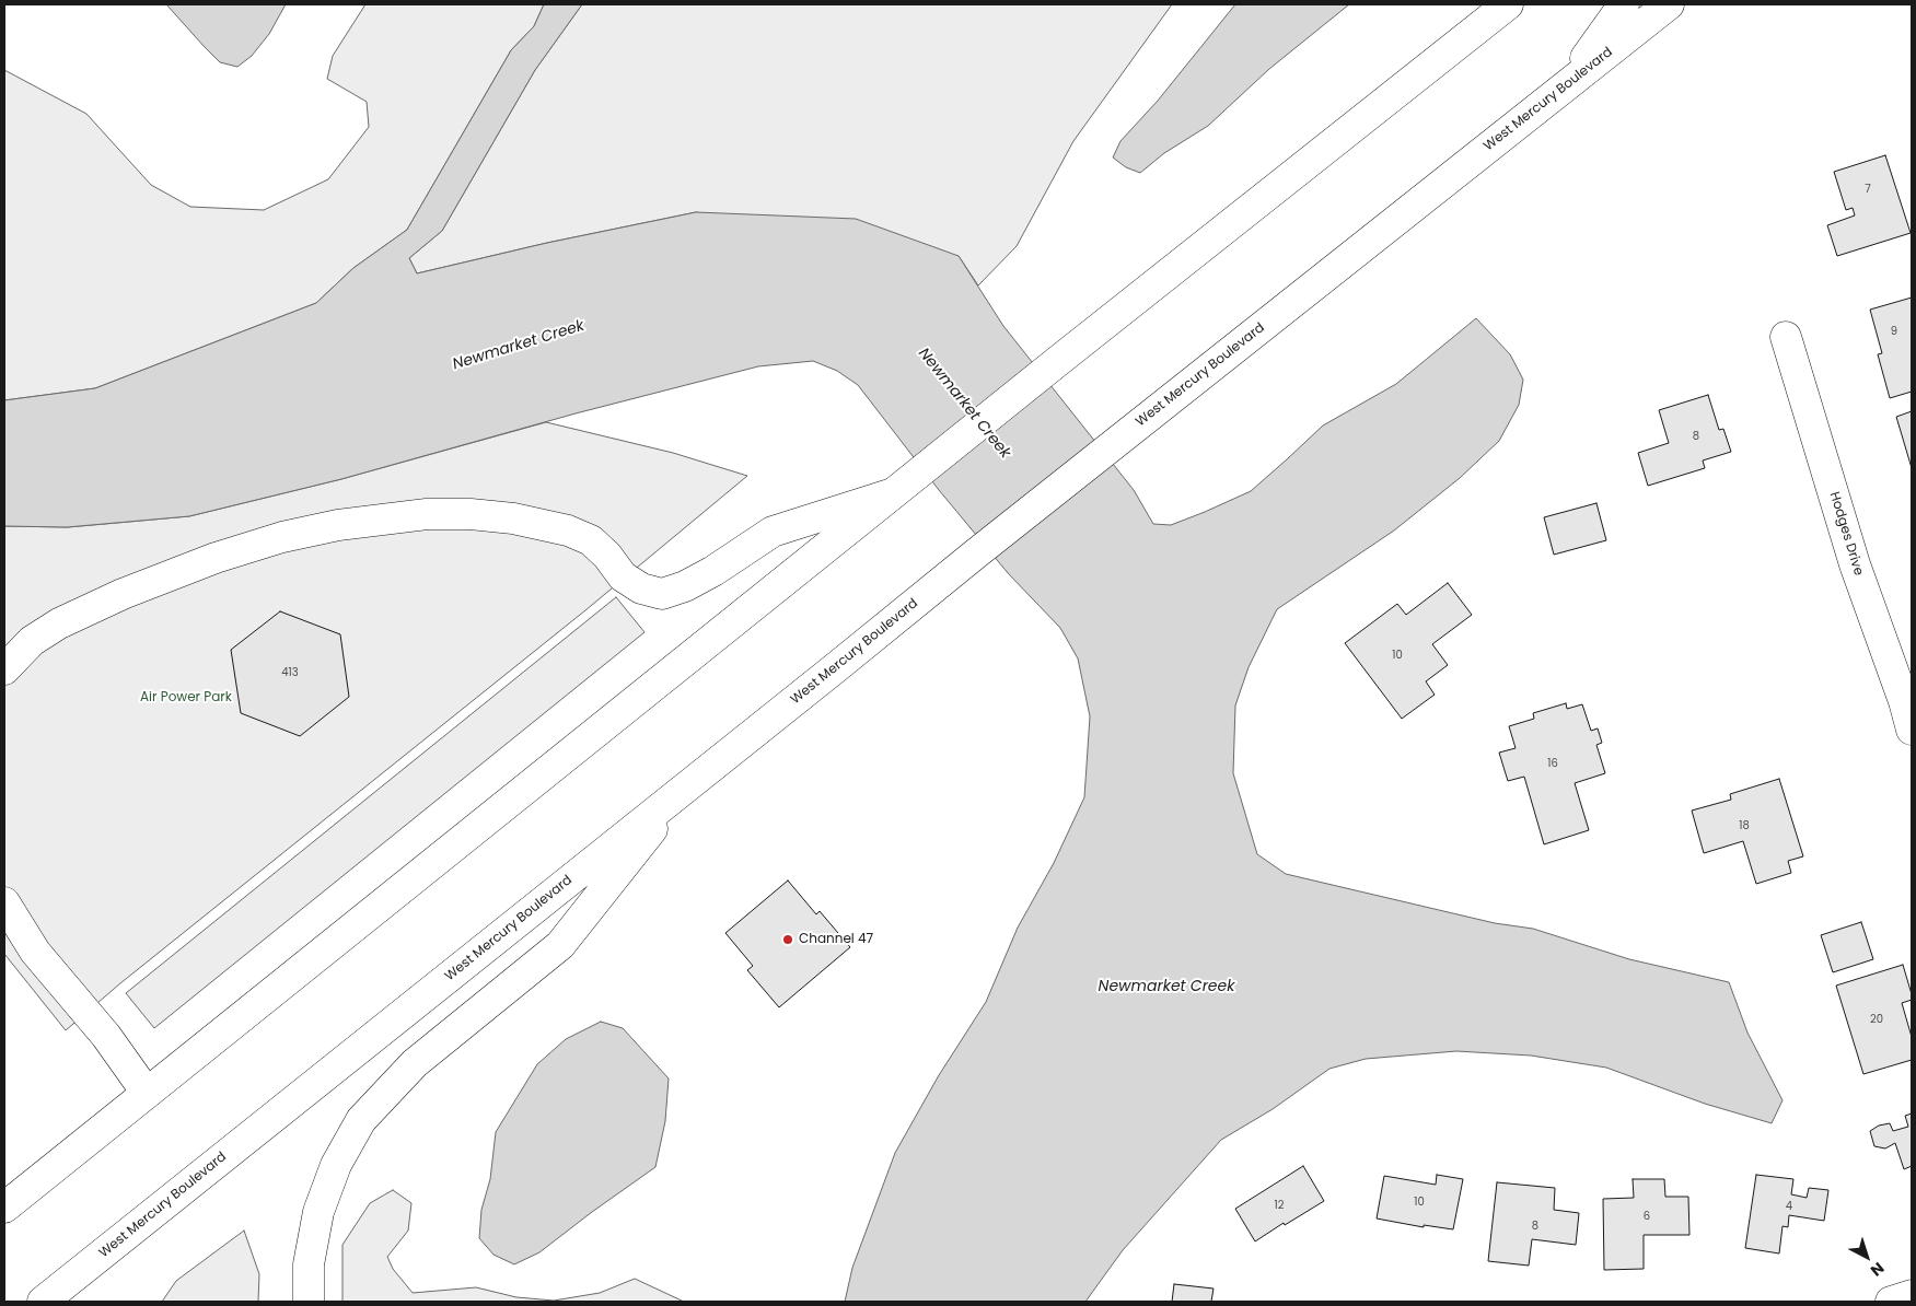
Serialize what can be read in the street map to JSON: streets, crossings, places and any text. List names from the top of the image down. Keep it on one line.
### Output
{"streets":{"main road":["West Mercury Boulevard","Hodges Drive"]},"water":["Newmarket Creek"],"parks":["Air Power Park"],"places":["Channel 47"],"house_numbers":["7","9","8","10","413","16","18","20","10","12","4","6","8"],"north":"bottom right"}
